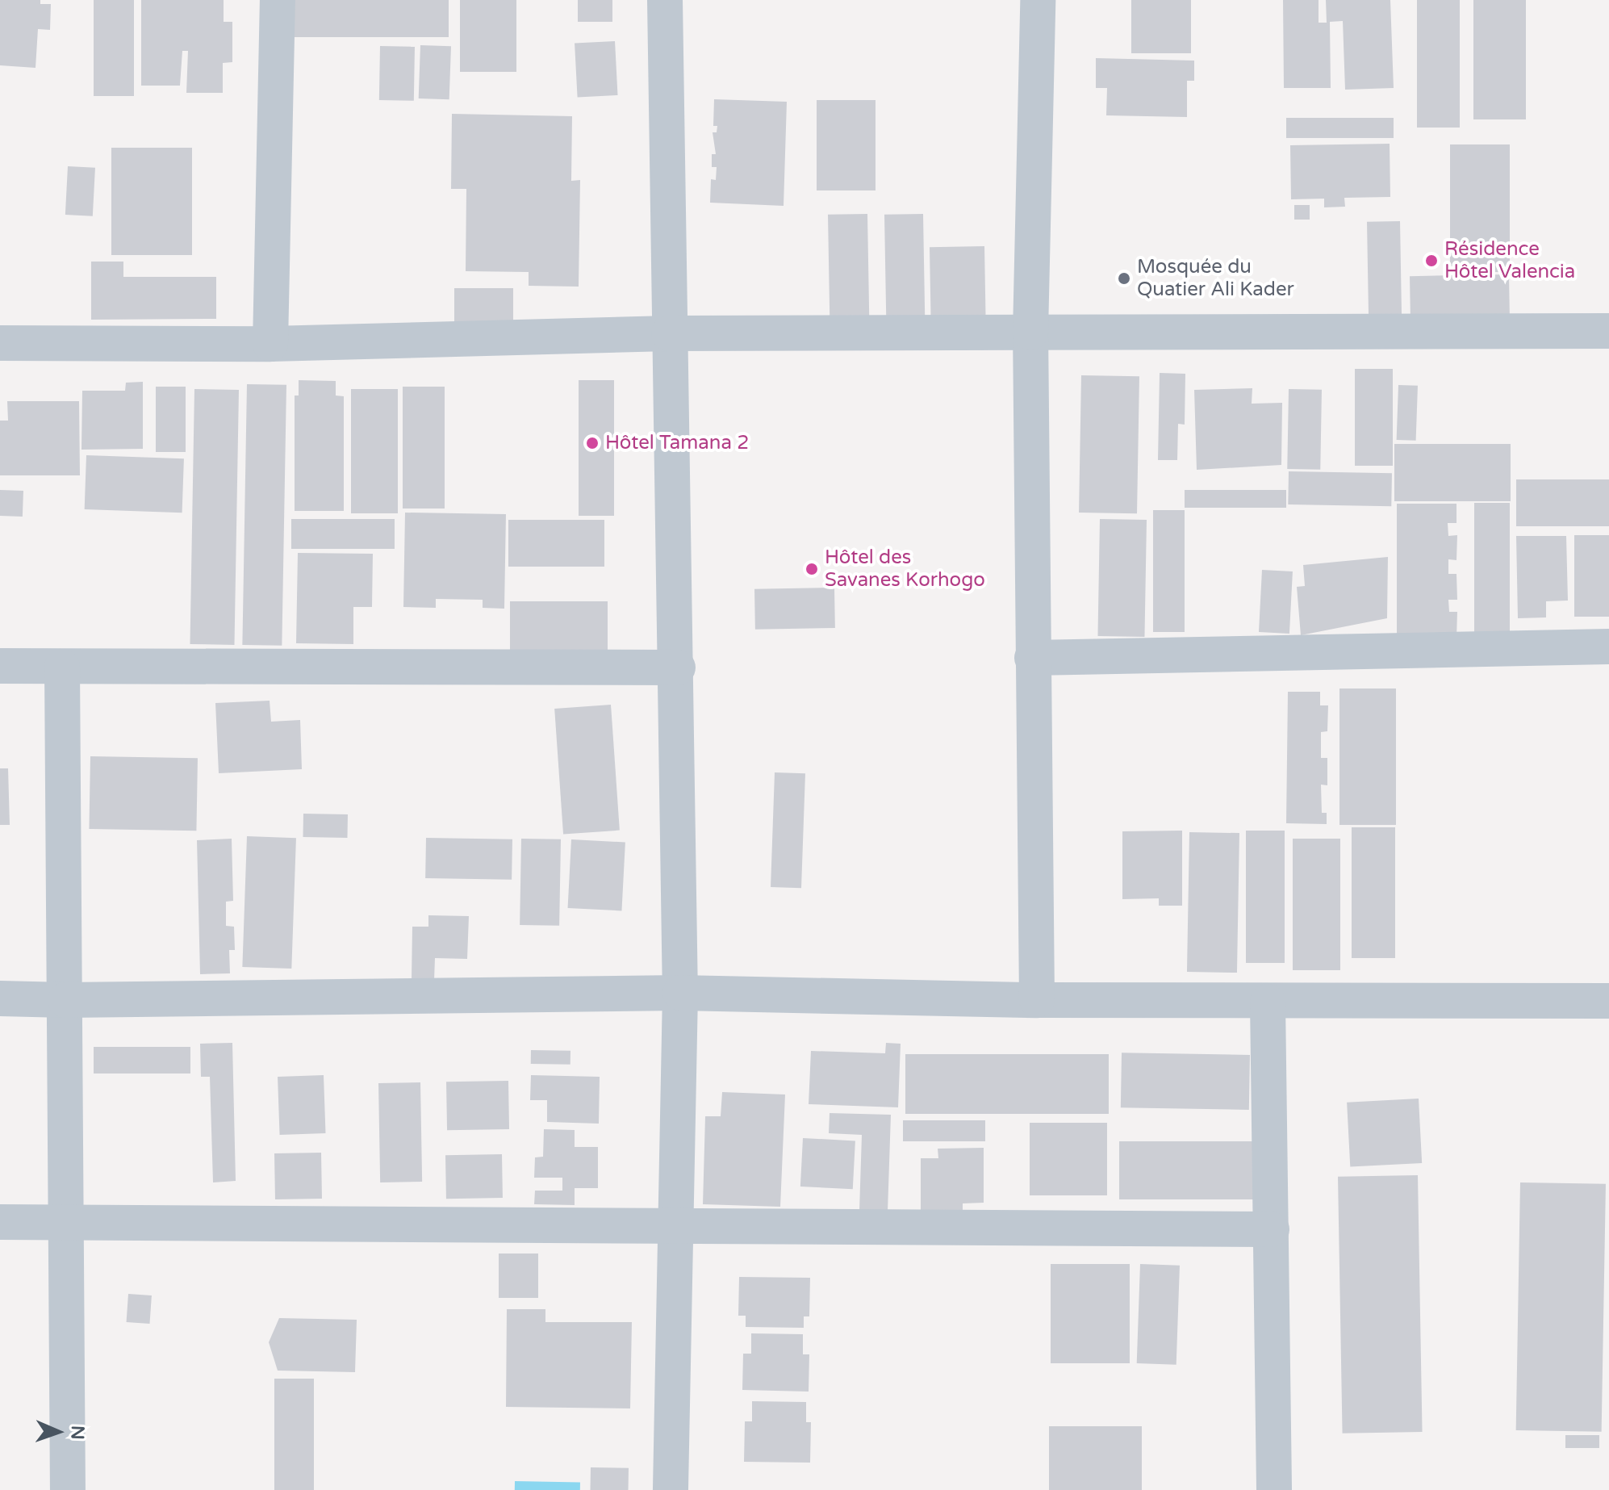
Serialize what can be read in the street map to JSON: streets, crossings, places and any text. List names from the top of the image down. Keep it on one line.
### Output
{"places":["Résidence Hôtel Valencia","Mosquée du Quatier Ali Kader","Hôtel Tamana 2","Hôtel des Savanes Korhogo"],"north":"right"}
